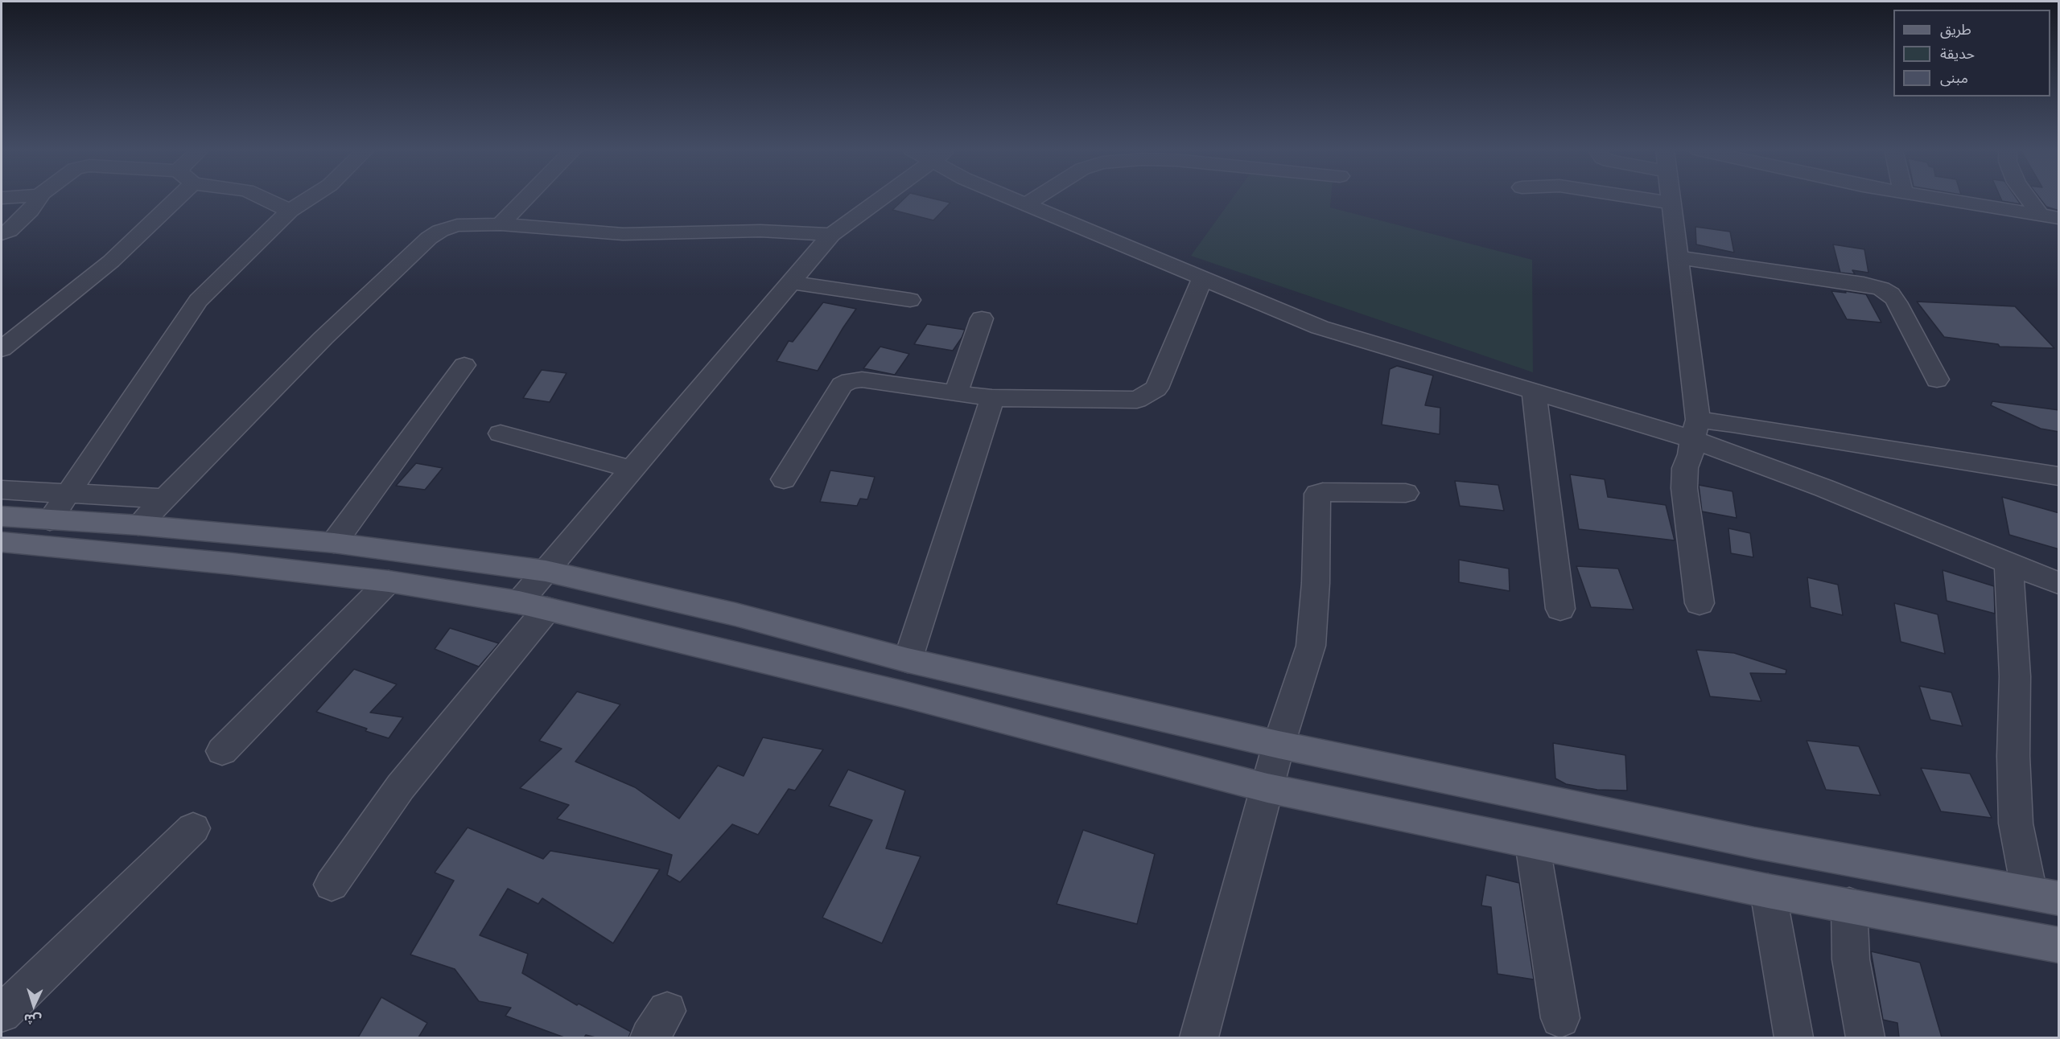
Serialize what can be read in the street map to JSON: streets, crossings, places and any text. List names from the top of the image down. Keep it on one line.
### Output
{"legend":["طريق","حديقة","مبنى"],"north":"bottom"}
